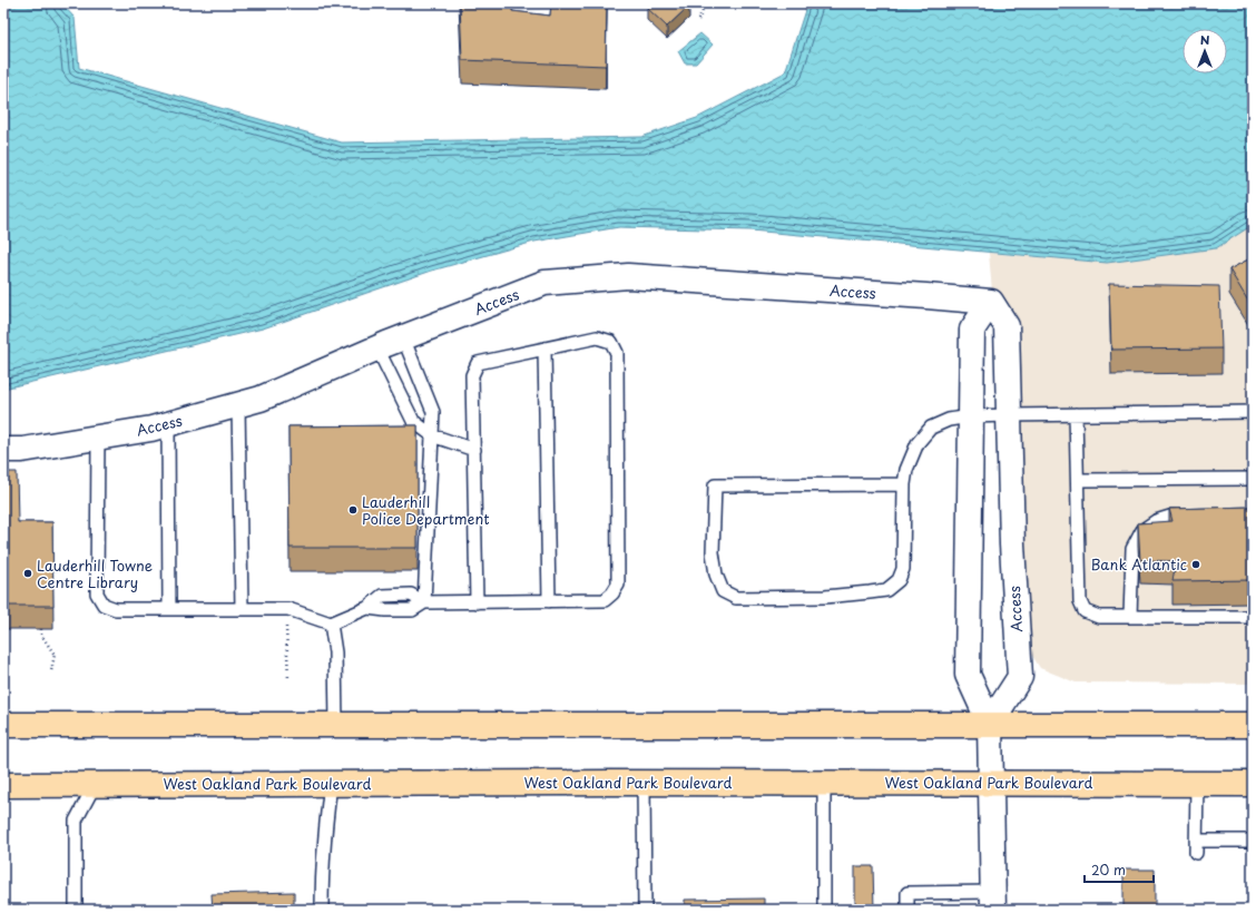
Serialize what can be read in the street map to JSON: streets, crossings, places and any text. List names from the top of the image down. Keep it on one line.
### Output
{"streets":{"main road":["West Oakland Park Boulevard"],"street":["Access"]},"places":["Lauderhill Police Department","Bank Atlantic","Lauderhill Towne Centre Library"],"scale_bar":"20 m","north":"top"}
